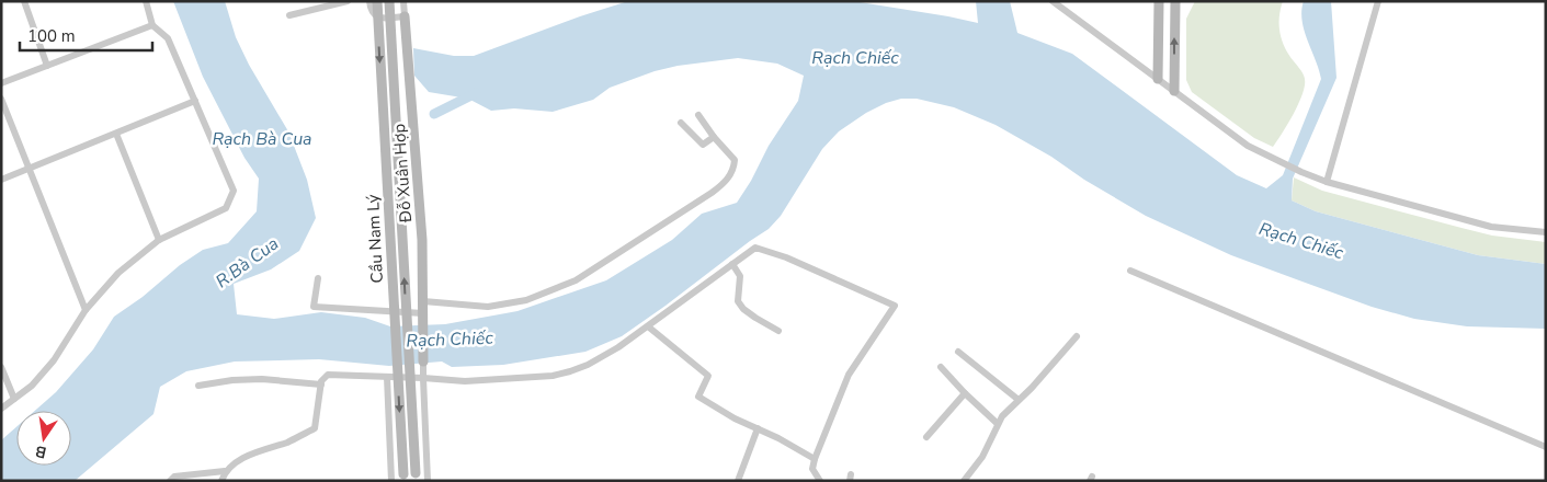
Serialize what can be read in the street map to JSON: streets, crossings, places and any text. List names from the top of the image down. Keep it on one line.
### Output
{"streets":{"main road":["Đỗ Xuân Hợp","Cầu Nam Lý"]},"water":["Rạch Chiếc","Rạch Bà Cua","R.Bà Cua"],"scale_bar":"100 m","north":"bottom"}
